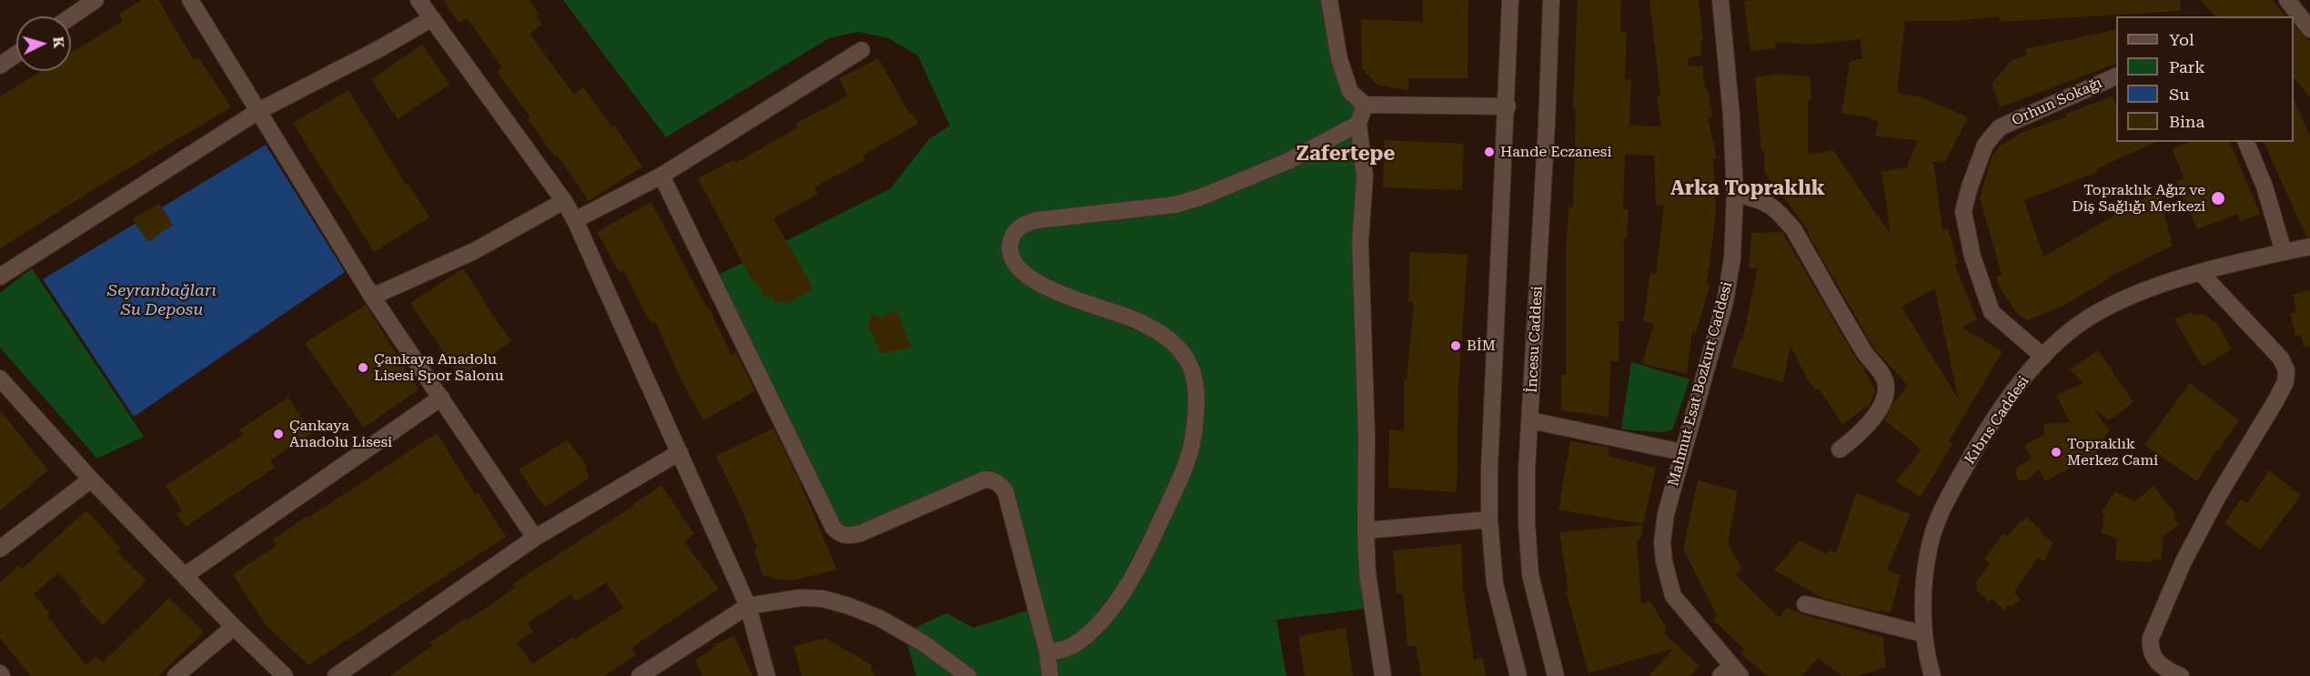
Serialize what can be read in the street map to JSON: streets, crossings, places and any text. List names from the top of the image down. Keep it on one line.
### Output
{"streets":{"street":["Orhun Sokağı","İncesu Caddesi","Mahmut Esat Bozkurt Caddesi","Kıbrıs Caddesi"]},"crossings":[["Orhun Sokağı","Kıbrıs Caddesi"]],"districts":["Zafertepe","Arka Topraklık"],"water":["Seyranbağları Su Deposu"],"places":["Hande Eczanesi","Topraklık Ağız ve Diş Sağlığı Merkezi","BİM","Çankaya Anadolu Lisesi Spor Salonu","Çankaya Anadolu Lisesi","Topraklık Merkez Cami"],"legend":["Yol","Park","Su","Bina"],"north":"right"}
